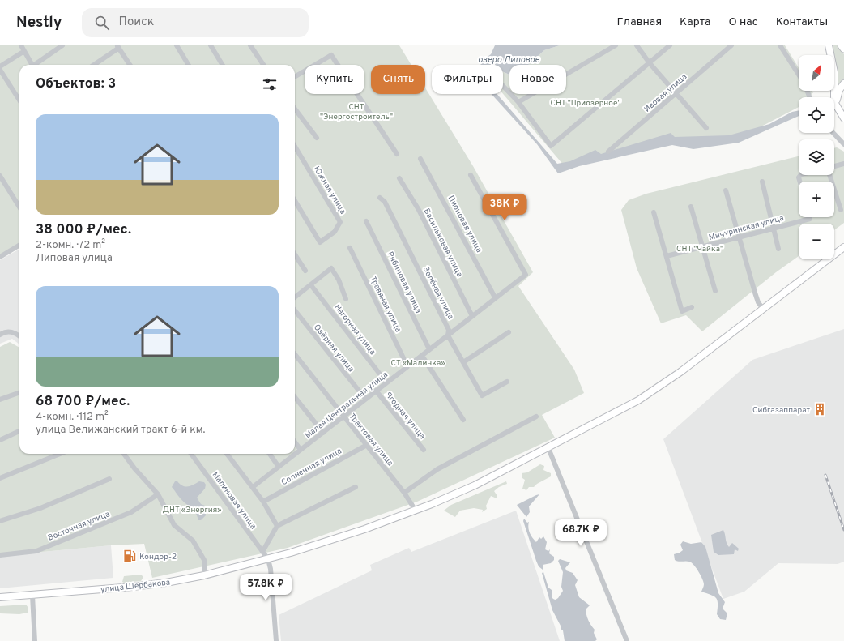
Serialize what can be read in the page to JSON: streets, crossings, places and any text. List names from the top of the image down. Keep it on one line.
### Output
{"streets":{"main road":["улица Щербакова"],"street":["Ивовая улица","Южная улица","Пионовая улица","Мичуринская улица","Васильковая улица","Рябиновая улица","Зелёная улица","Травяная улица","Нагорная улица","Озёрная улица","Малая Центральная улица","Ягодная улица","Трактовая улица","Солнечная улица","Малиновая улица","Восточная улица"]},"crossings":[["Пионовая улица","Малая Центральная улица"],["Васильковая улица","Малая Центральная улица"],["Рябиновая улица","Малая Центральная улица"],["Зелёная улица","Малая Центральная улица"],["Травяная улица","Малая Центральная улица"],["Нагорная улица","Малая Центральная улица"],["Озёрная улица","Малая Центральная улица"],["Малая Центральная улица","Ягодная улица"],["Малая Центральная улица","Трактовая улица"],["Трактовая улица","Солнечная улица"],["Трактовая улица","улица Щербакова"],["Малиновая улица","улица Щербакова"]],"water":["озеро Липовое"],"parks":["СНТ \"Приозёрное\"","СНТ \"Энергостроитель\"","СНТ \"Чайка\"","CТ «Малинка»","ДНТ «Энергия»"],"places":{"building":["Сибгазаппарат"],"fuel station":["Кондор-2"]},"north":"top right","page":{"header":"Nestly","search":"Поиск","nav":["Главная","Карта","О нас","Контакты"],"map_buttons":["+","−"],"chip":["Купить","Снять","Фильтры","Новое"],"heading":"Объектов: 3","list":[{"name":"38 000 ₽/мес.","note":"2-комн. · 72 m² · Липовая улица"},{"name":"68 700 ₽/мес.","note":"4-комн. · 112 m² · улица Велижанский тракт 6-й км."}],"price":["38K ₽","68.7K ₽","57.8K ₽"]}}
